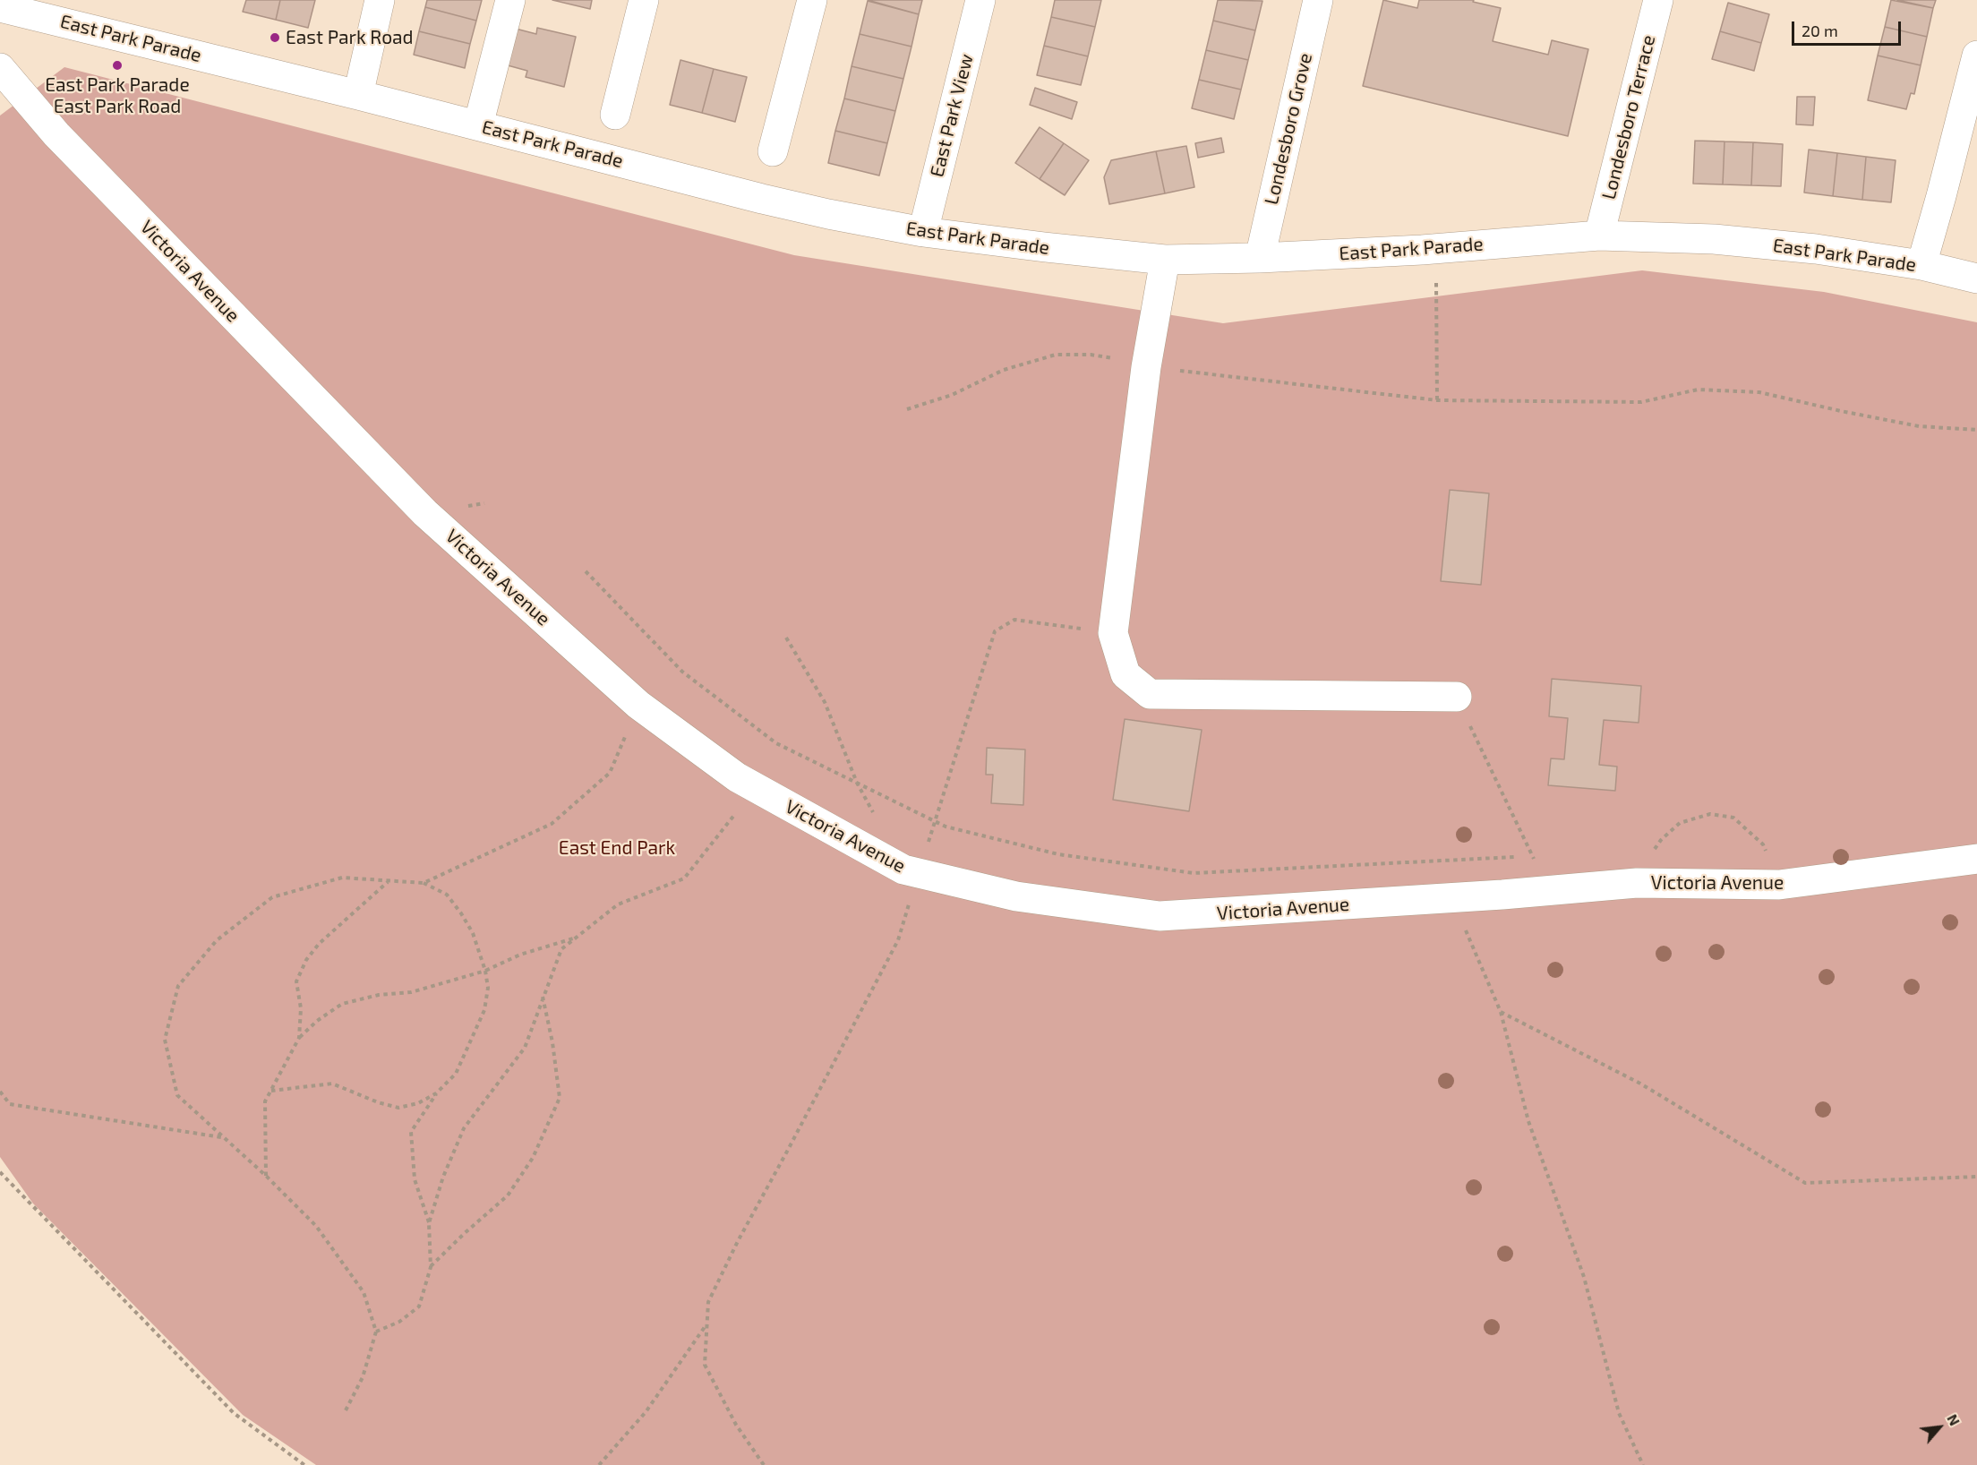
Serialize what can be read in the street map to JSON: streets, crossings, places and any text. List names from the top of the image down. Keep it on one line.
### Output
{"streets":{"street":["East Park Parade","East Park View","Londesboro Terrace","Londesboro Grove","Victoria Avenue"]},"crossings":[["East Park Parade","East Park View"],["East Park Parade","Londesboro Terrace"],["East Park Parade","Londesboro Grove"]],"parks":["East End Park"],"places":["East Park Road","East Park Parade East Park Road"],"scale_bar":"20 m","north":"top right"}
